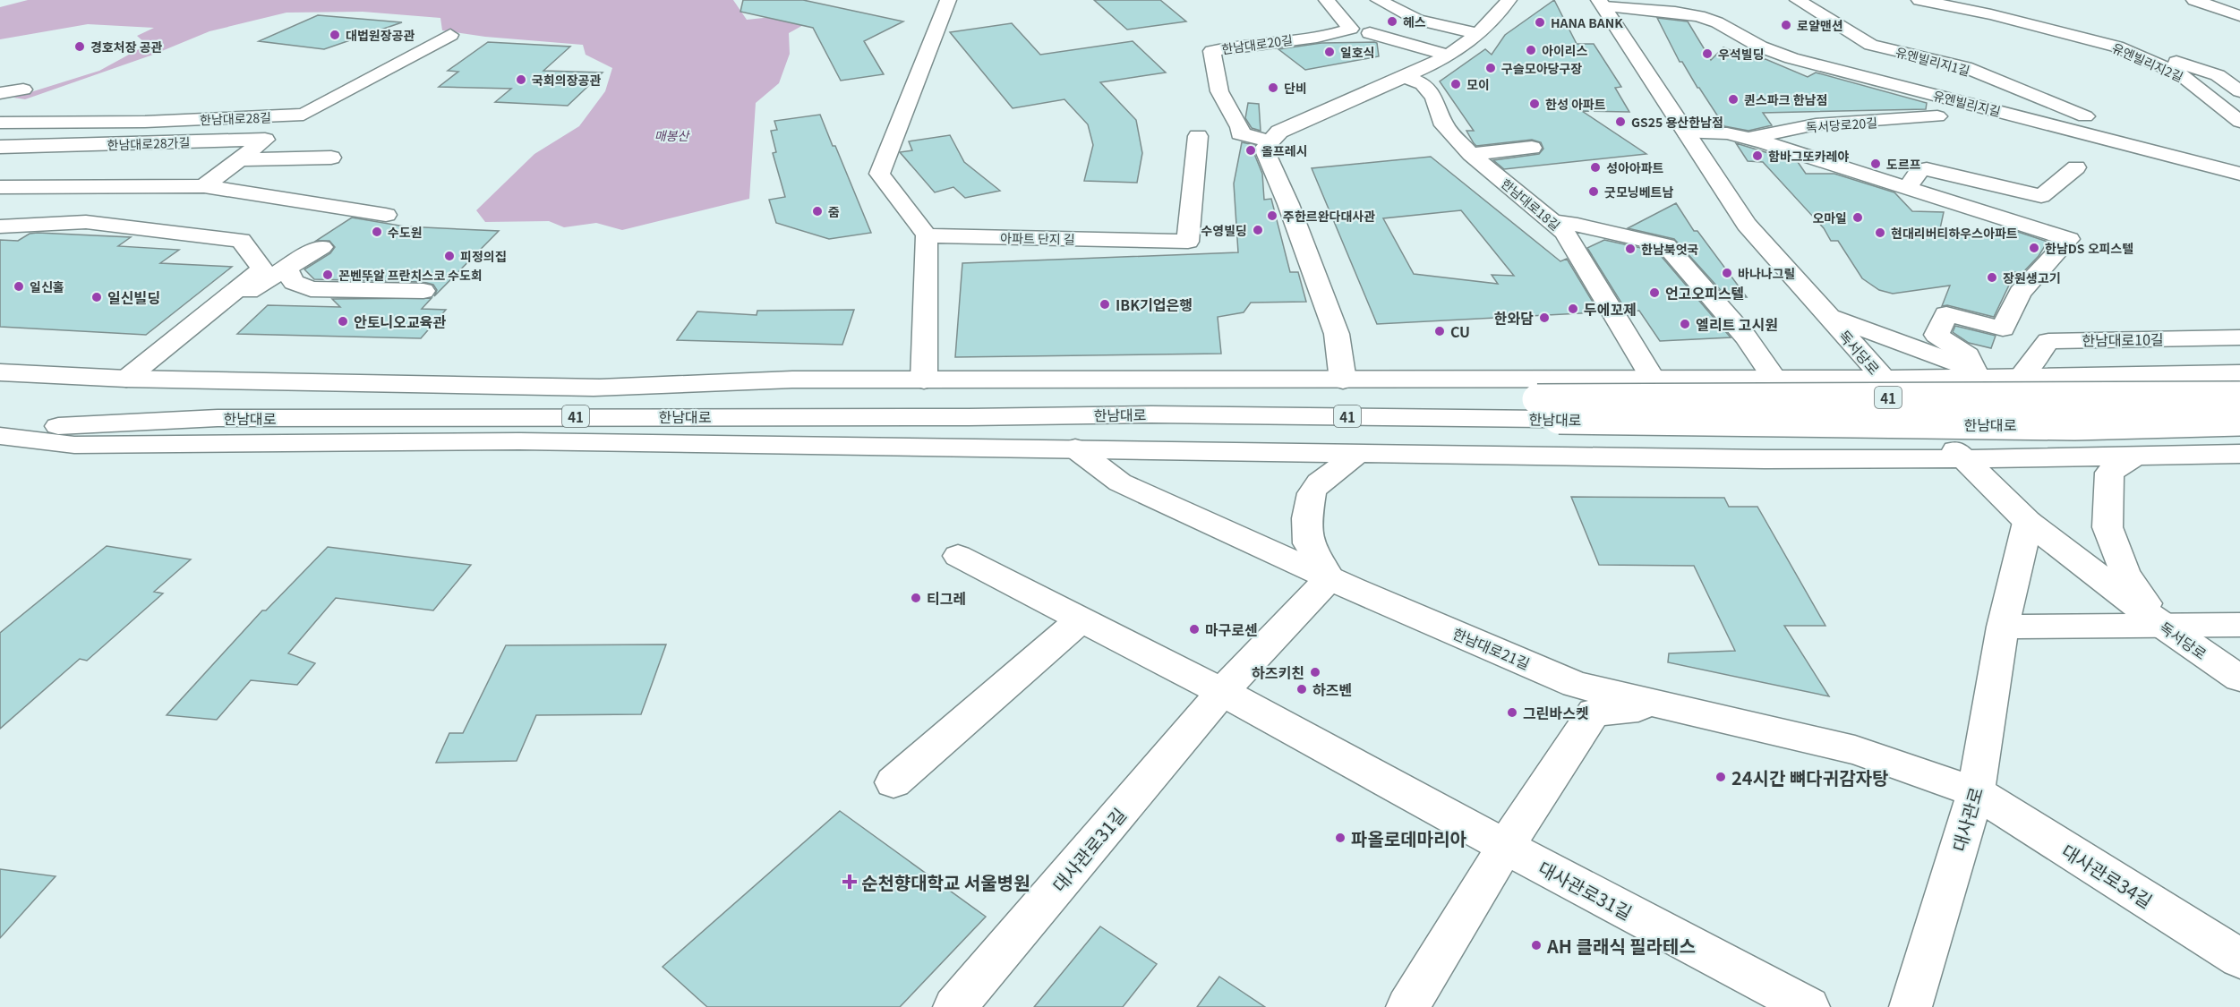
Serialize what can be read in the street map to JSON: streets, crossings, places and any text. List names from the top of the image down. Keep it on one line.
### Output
{"streets":{"street":["한남대로20길","유엔빌리지1길","유엔빌리지2길","유엔빌리지길","한남대로28길","독서당로20길","한남대로28가길","한남대로18길","아파트 단지 길","한남대로10길","독서당로","41","한남대로","한남대로21길","대사관로","대사관로31길","대사관로34길"]},"crossings":[["유엔빌리지1길","유엔빌리지길"],["유엔빌리지길","독서당로"],["독서당로20길","독서당로"],["독서당로","대사관로"],["한남대로21길","대사관로"],["한남대로21길","대사관로31길"],["한남대로21길","대사관로34길"],["대사관로","대사관로34길"]],"parks":["매봉산"],"places":{"other":["헤스","HANA BANK","로얄맨션","대법원장공관","경호처장 공관","아이리스","일호식","우석빌딩","구슬모아당구장","국회의장공관","모이","단비","퀸스파크 한남점","한성 아파트","GS25 용산한남점","올프레시","함바그또카레야","도르프","성아아파트","굿모닝베트남","줌","주한르완다대사관","오마일","수영빌딩","수도원","현대리버티하우스아파트","한남DS 오피스텔","한남북엇국","피정의집","바나나그릴","꼰벤뚜알 프란치스코 수도회","장원생고기","일신홀","언고오피스텔","일신빌딩","IBK기업은행","두에꼬제","한와담","안토니오교육관","엘리트 고시원","CU","티그레","마구로센","하즈키친","하즈벤","그린바스켓","24시간 뼈다귀감자탕","파올로데마리아","AH 클래식 필라테스"],"health":["순천향대학교 서울병원"]}}
